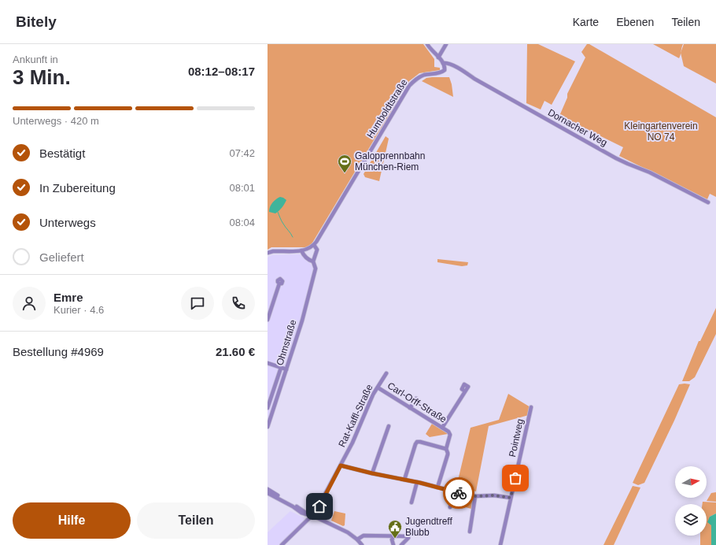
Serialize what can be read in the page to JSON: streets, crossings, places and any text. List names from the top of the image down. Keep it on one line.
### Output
{"streets":{"street":["Humboldtstraße","Dornacher Weg","Ohmstraße","Carl-Orff-Straße","Rat-Kaffl-Straße","Pointweg"]},"crossings":[["Humboldtstraße","Dornacher Weg"],["Humboldtstraße","Ohmstraße"],["Carl-Orff-Straße","Rat-Kaffl-Straße"]],"parks":["Kleingartenverein NO 74"],"places":{"sports":["Galopprennbahn München-Riem"],"public building":["Jugendtreff Blubb"]},"north":"right","page":{"header":"Bitely","nav":["Karte","Ebenen","Teilen"],"heading":["3 Min.","Ankunft in","08:12–08:17"],"panel":["Emre","Kurier · 4.6","Bestellung #4969","21.60 €"],"bar":"Unterwegs · 420 m","list":[["Bestätigt","07:42"],["In Zubereitung","08:01"],["Unterwegs","08:04"],"Geliefert"],"buttons":["Hilfe","Teilen"]}}
